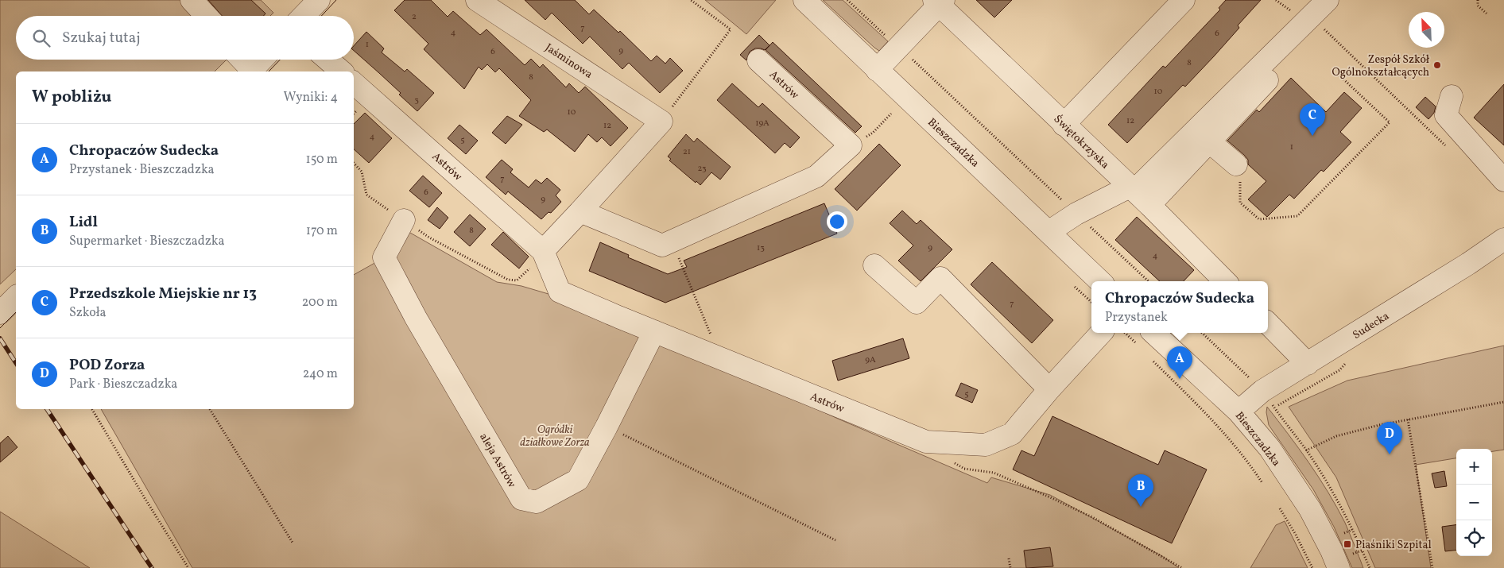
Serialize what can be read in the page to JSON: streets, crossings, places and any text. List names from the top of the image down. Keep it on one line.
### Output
{"streets":{"street":["Jaśminowa","Astrów","Świętokrzyska","Bieszczadzka","Sudecka","aleja Astrów"]},"crossings":[["Astrów","aleja Astrów"],["Bieszczadzka","Sudecka"]],"parks":["Ogródki działkowe Zorza"],"places":{"other":["Zespół Szkół Ogólnokształcących"],"transit":["Piaśniki Szpital"]},"house_numbers":["2","7","4","6","1","9","6","8","8","10","3","10","12","19A","12","4","5","1","21","23","7","6","9","8","13","9","4","7","9A","5"],"north":"top left","page":{"search":"Szukaj tutaj","heading":["W pobliżu","Wyniki: 4"],"pins":["C","A","D","B"],"list":[{"mark":"A","name":"Chropaczów Sudecka","note":"Przystanek · Bieszczadzka","value":"150 m"},{"mark":"B","name":"Lidl","note":"Supermarket · Bieszczadzka","value":"170 m"},{"mark":"C","name":"Przedszkole Miejskie nr 13","note":"Szkoła","value":"200 m"},{"mark":"D","name":"POD Zorza","note":"Park · Bieszczadzka","value":"240 m"}],"popup":["Chropaczów Sudecka","Przystanek"],"map_buttons":["+","−"]}}
